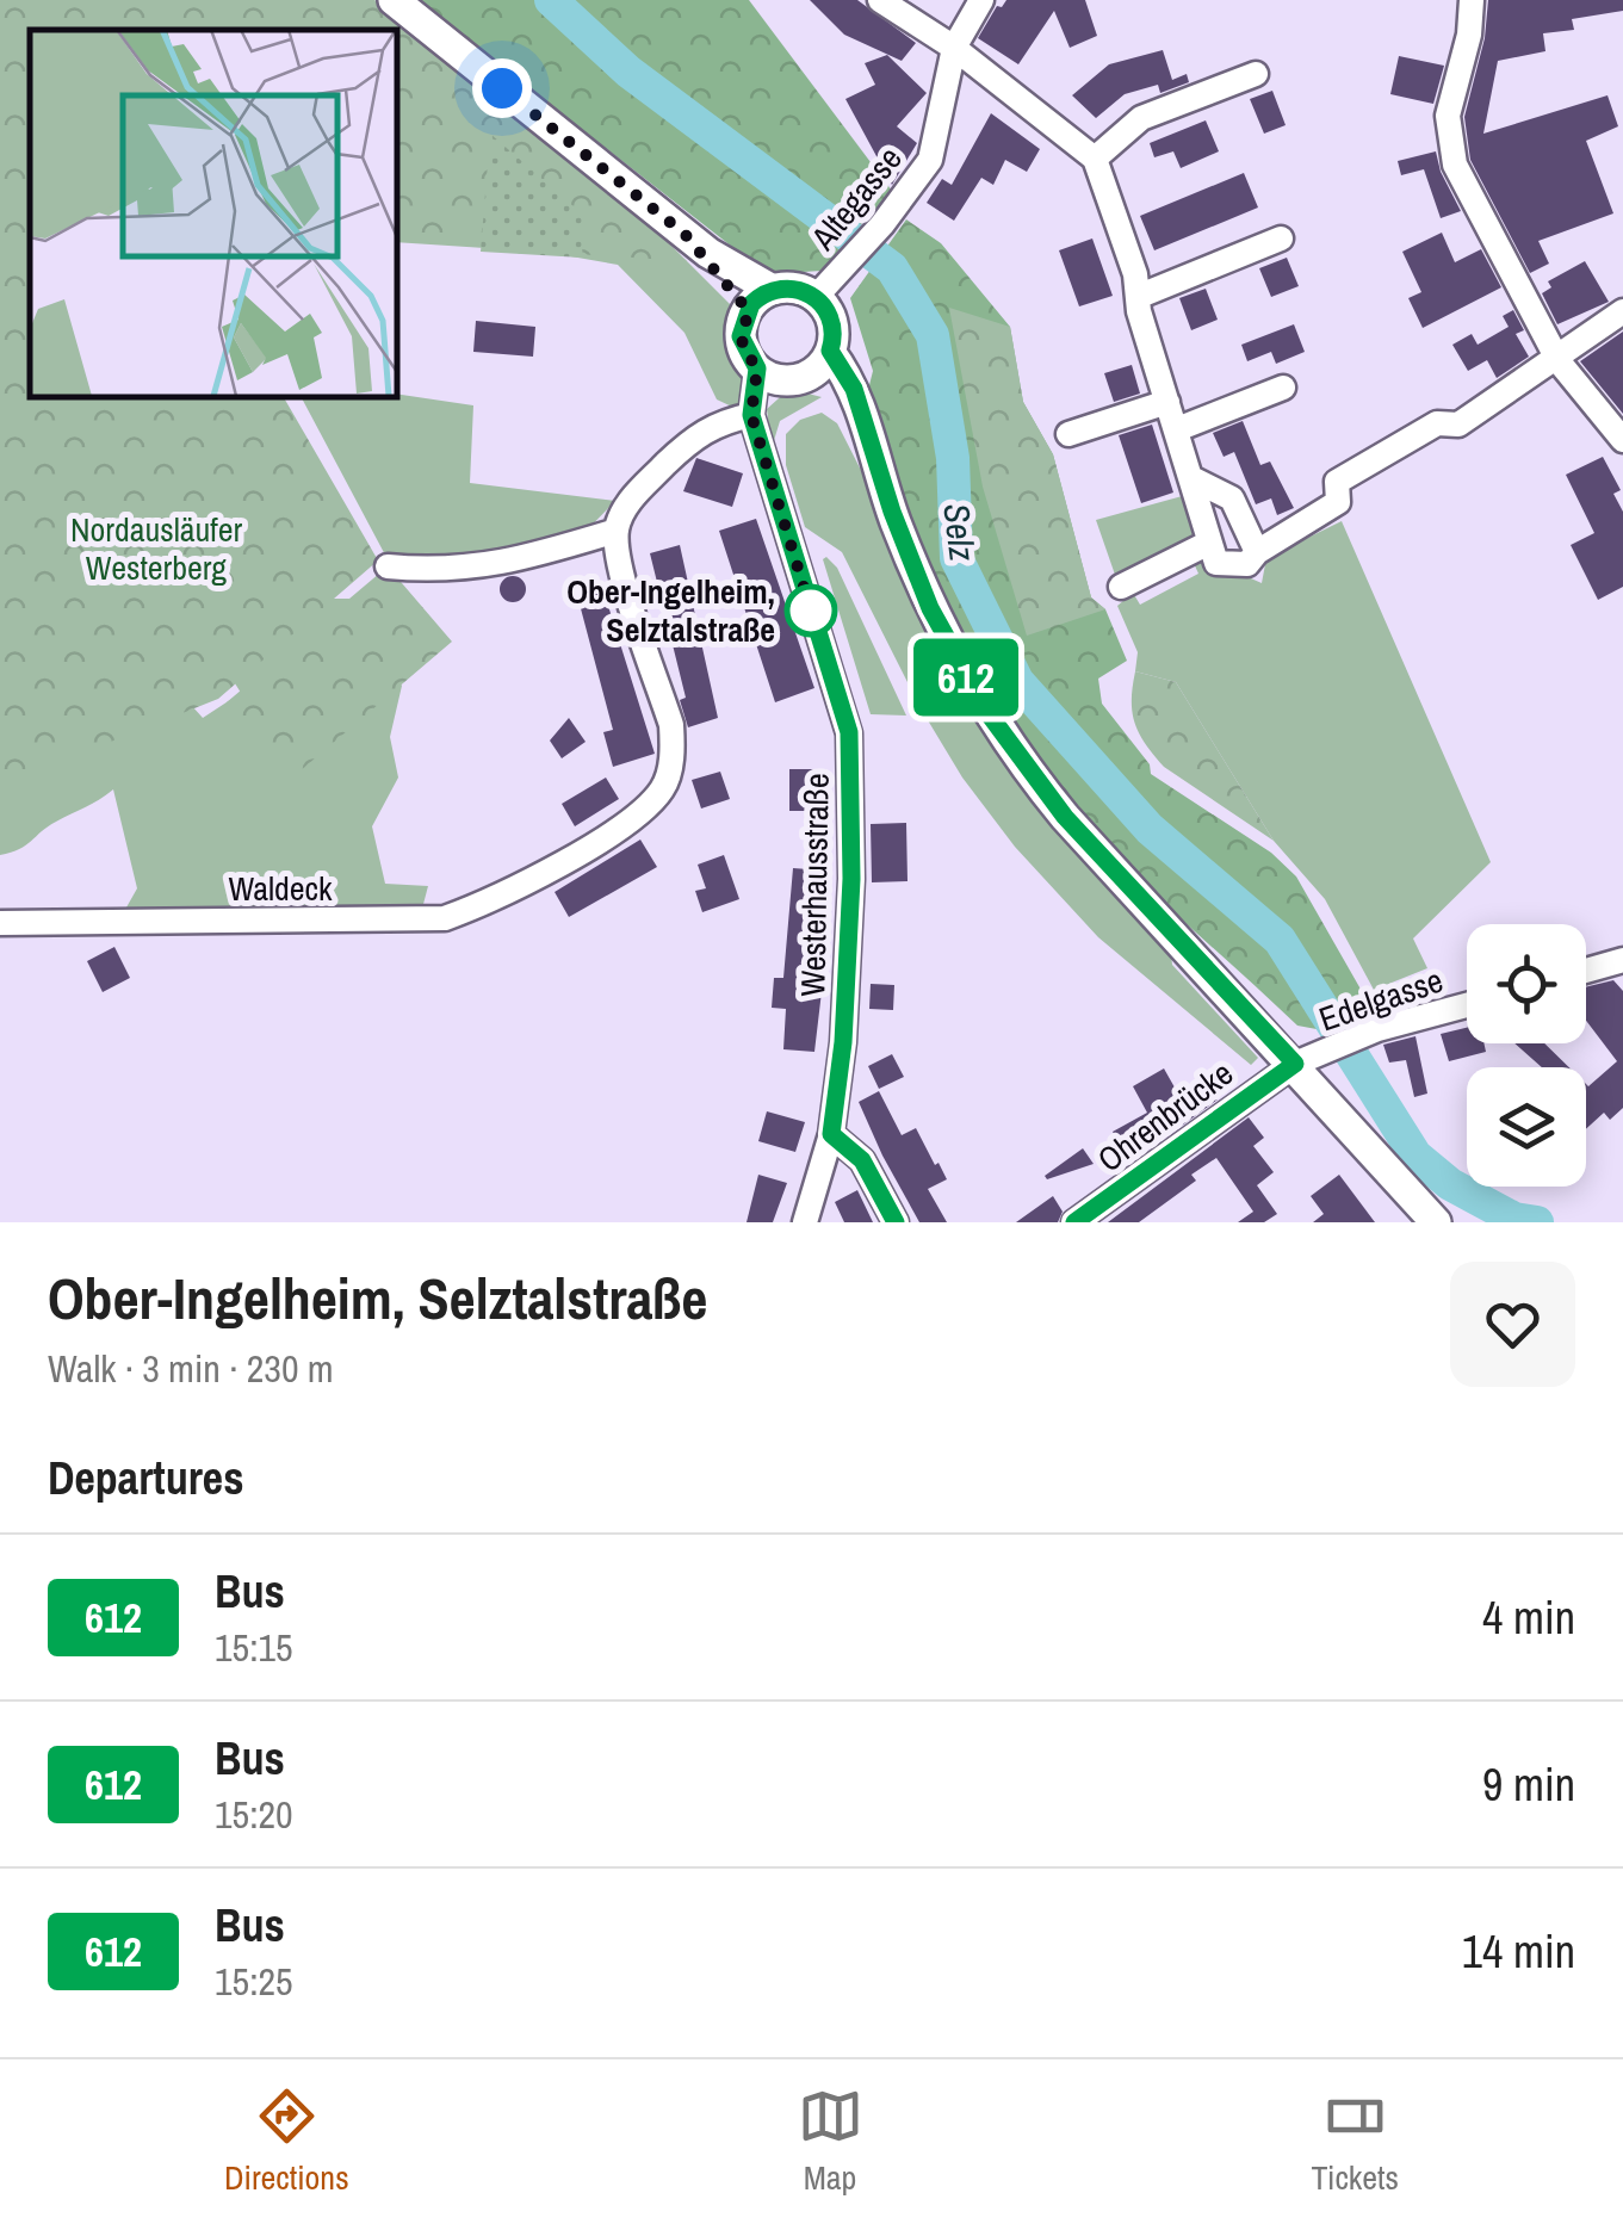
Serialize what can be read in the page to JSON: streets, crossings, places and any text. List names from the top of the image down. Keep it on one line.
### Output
{"streets":{"street":["Altegasse","Westerhausstraße","Waldeck","Edelgasse","Ohrenbrücke"]},"crossings":[["Edelgasse","Ohrenbrücke"]],"water":["Selz"],"parks":["Nordausläufer Westerberg"],"places":["Ober-Ingelheim, Selztalstraße"],"lines":["bus line 612"],"page":{"on_map":"612","heading":[["Ober-Ingelheim, Selztalstraße","Walk · 3 min · 230 m"],"Departures"],"list":[{"mark":"612","name":"Bus","note":"15:15","value":"4 min"},{"mark":"612","name":"Bus","note":"15:20","value":"9 min"},{"mark":"612","name":"Bus","note":"15:25","value":"14 min"}],"tabs":["Directions","Map","Tickets"]}}
